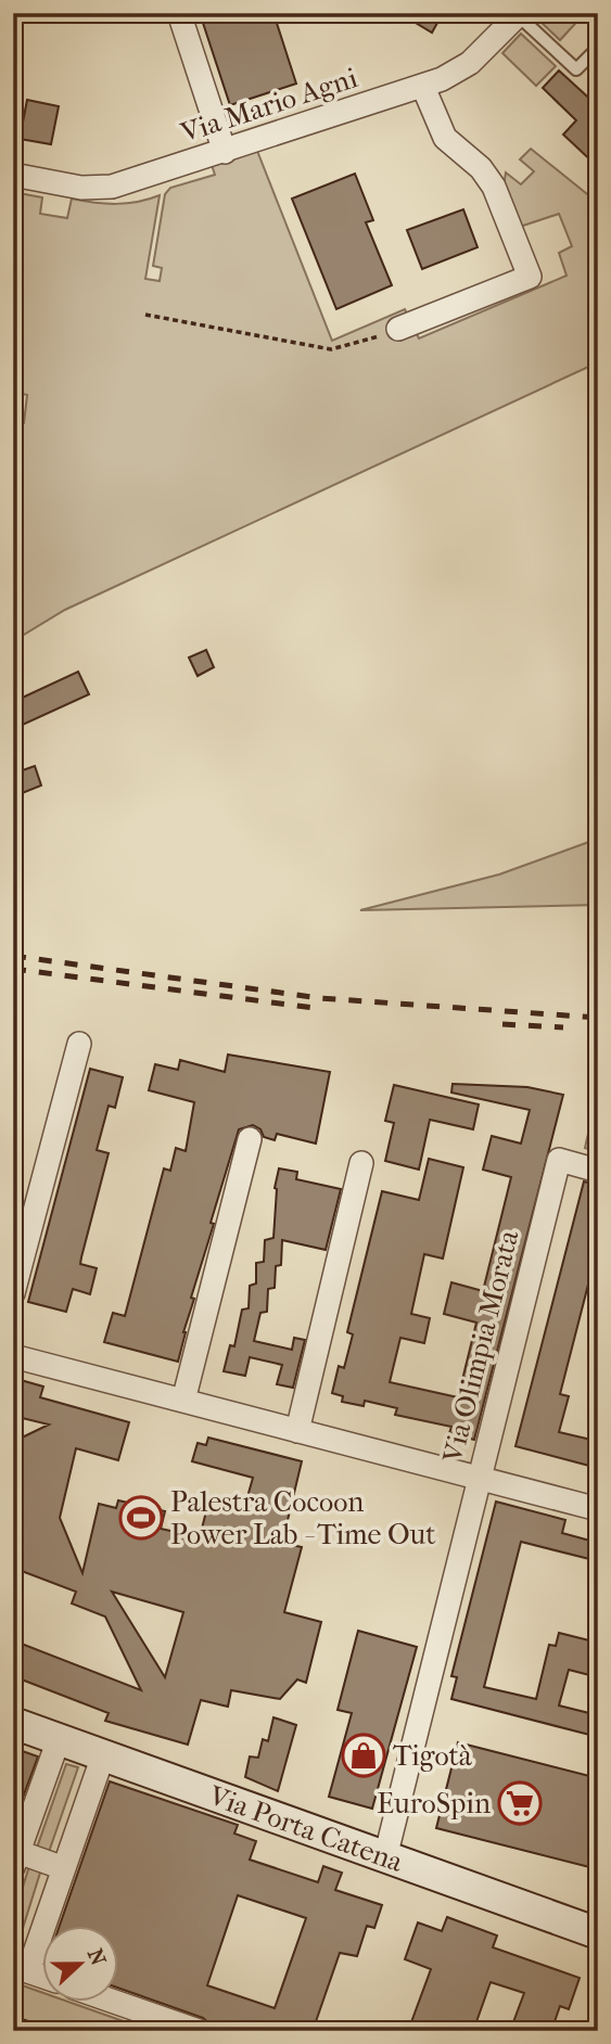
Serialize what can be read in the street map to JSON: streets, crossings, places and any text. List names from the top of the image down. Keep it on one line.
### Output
{"streets":{"main road":["Via Porta Catena"],"street":["Via Mario Agni","Via Olimpia Morata"]},"crossings":[["Via Olimpia Morata","Via Porta Catena"]],"places":{"sports":["Palestra Cocoon Power Lab - Time Out"],"shop":["Tigotà"],"supermarket":["EuroSpin"]},"north":"right"}
